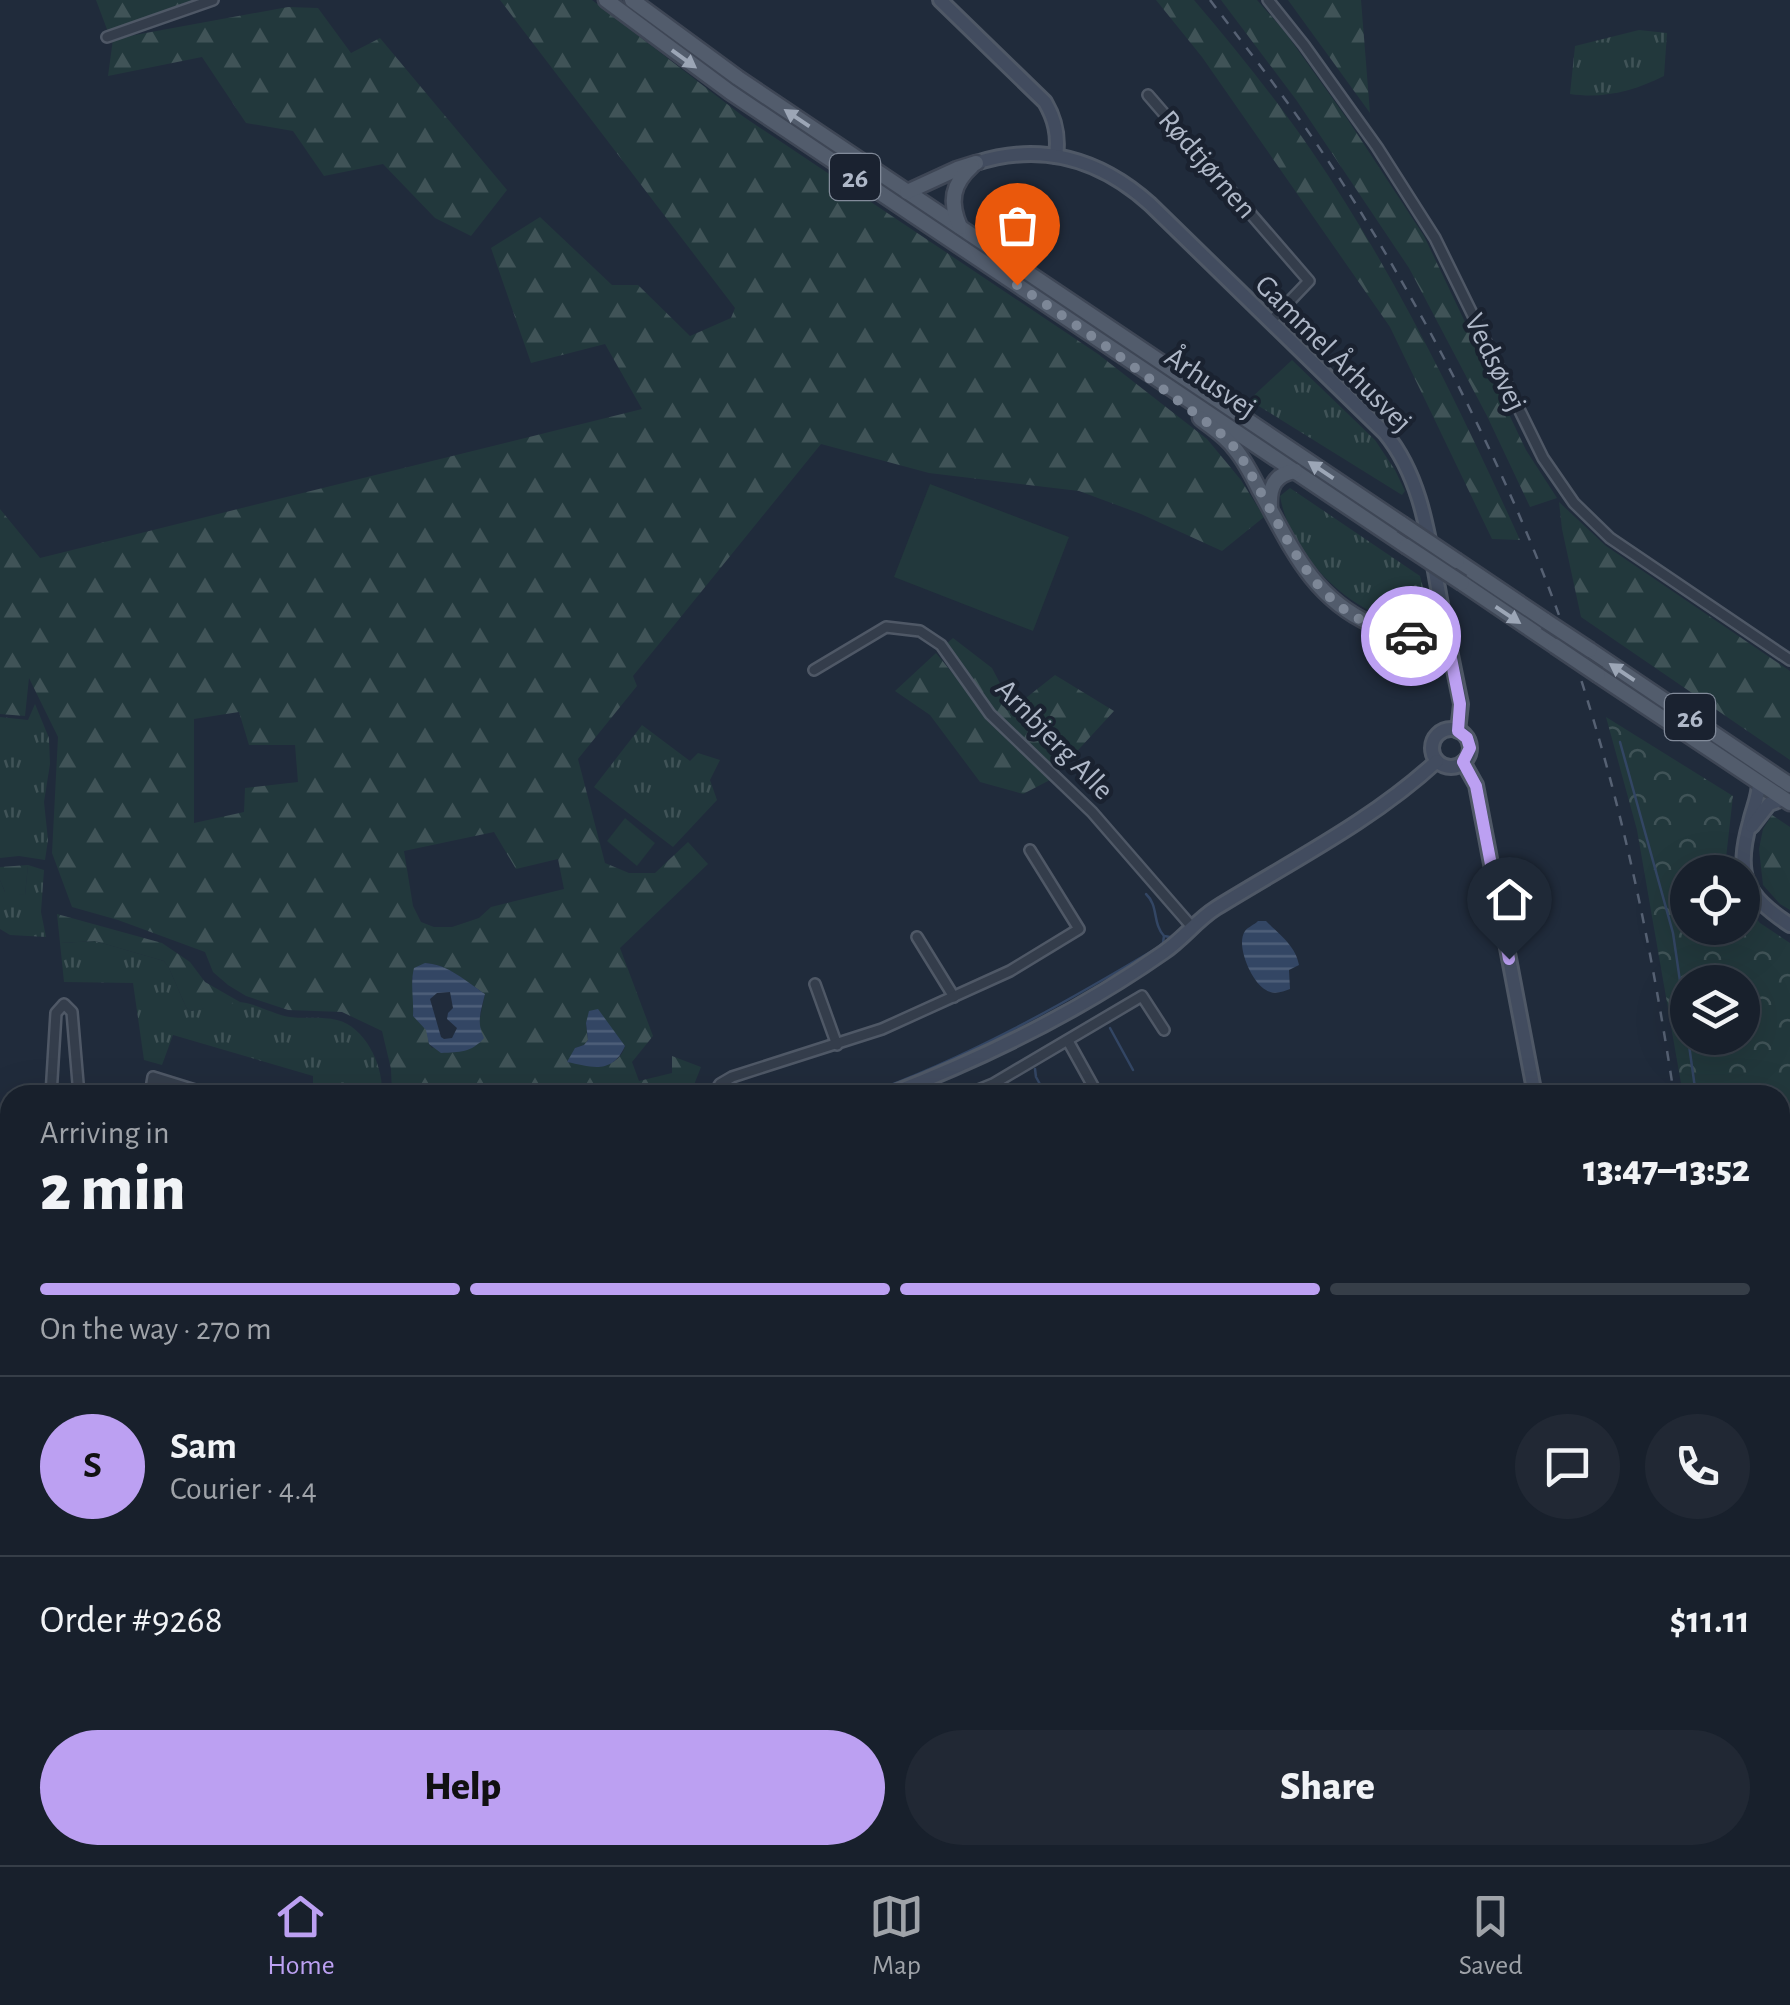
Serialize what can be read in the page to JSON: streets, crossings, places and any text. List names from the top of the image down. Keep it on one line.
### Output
{"streets":{"main road":["26","Århusvej"],"street":["Rødtjørnen","Gammel Århusvej","Vedsøvej","Arnbjerg Alle"]},"crossings":[["Rødtjørnen","Gammel Århusvej"]],"page":{"heading":["2 min","Arriving in","13:47–13:52"],"panel":["Sam","Courier · 4.4","Order #9268","$11.11"],"bar":"On the way · 270 m","round":"S","buttons":["Help","Share"],"tabs":["Home","Map","Saved"]}}
